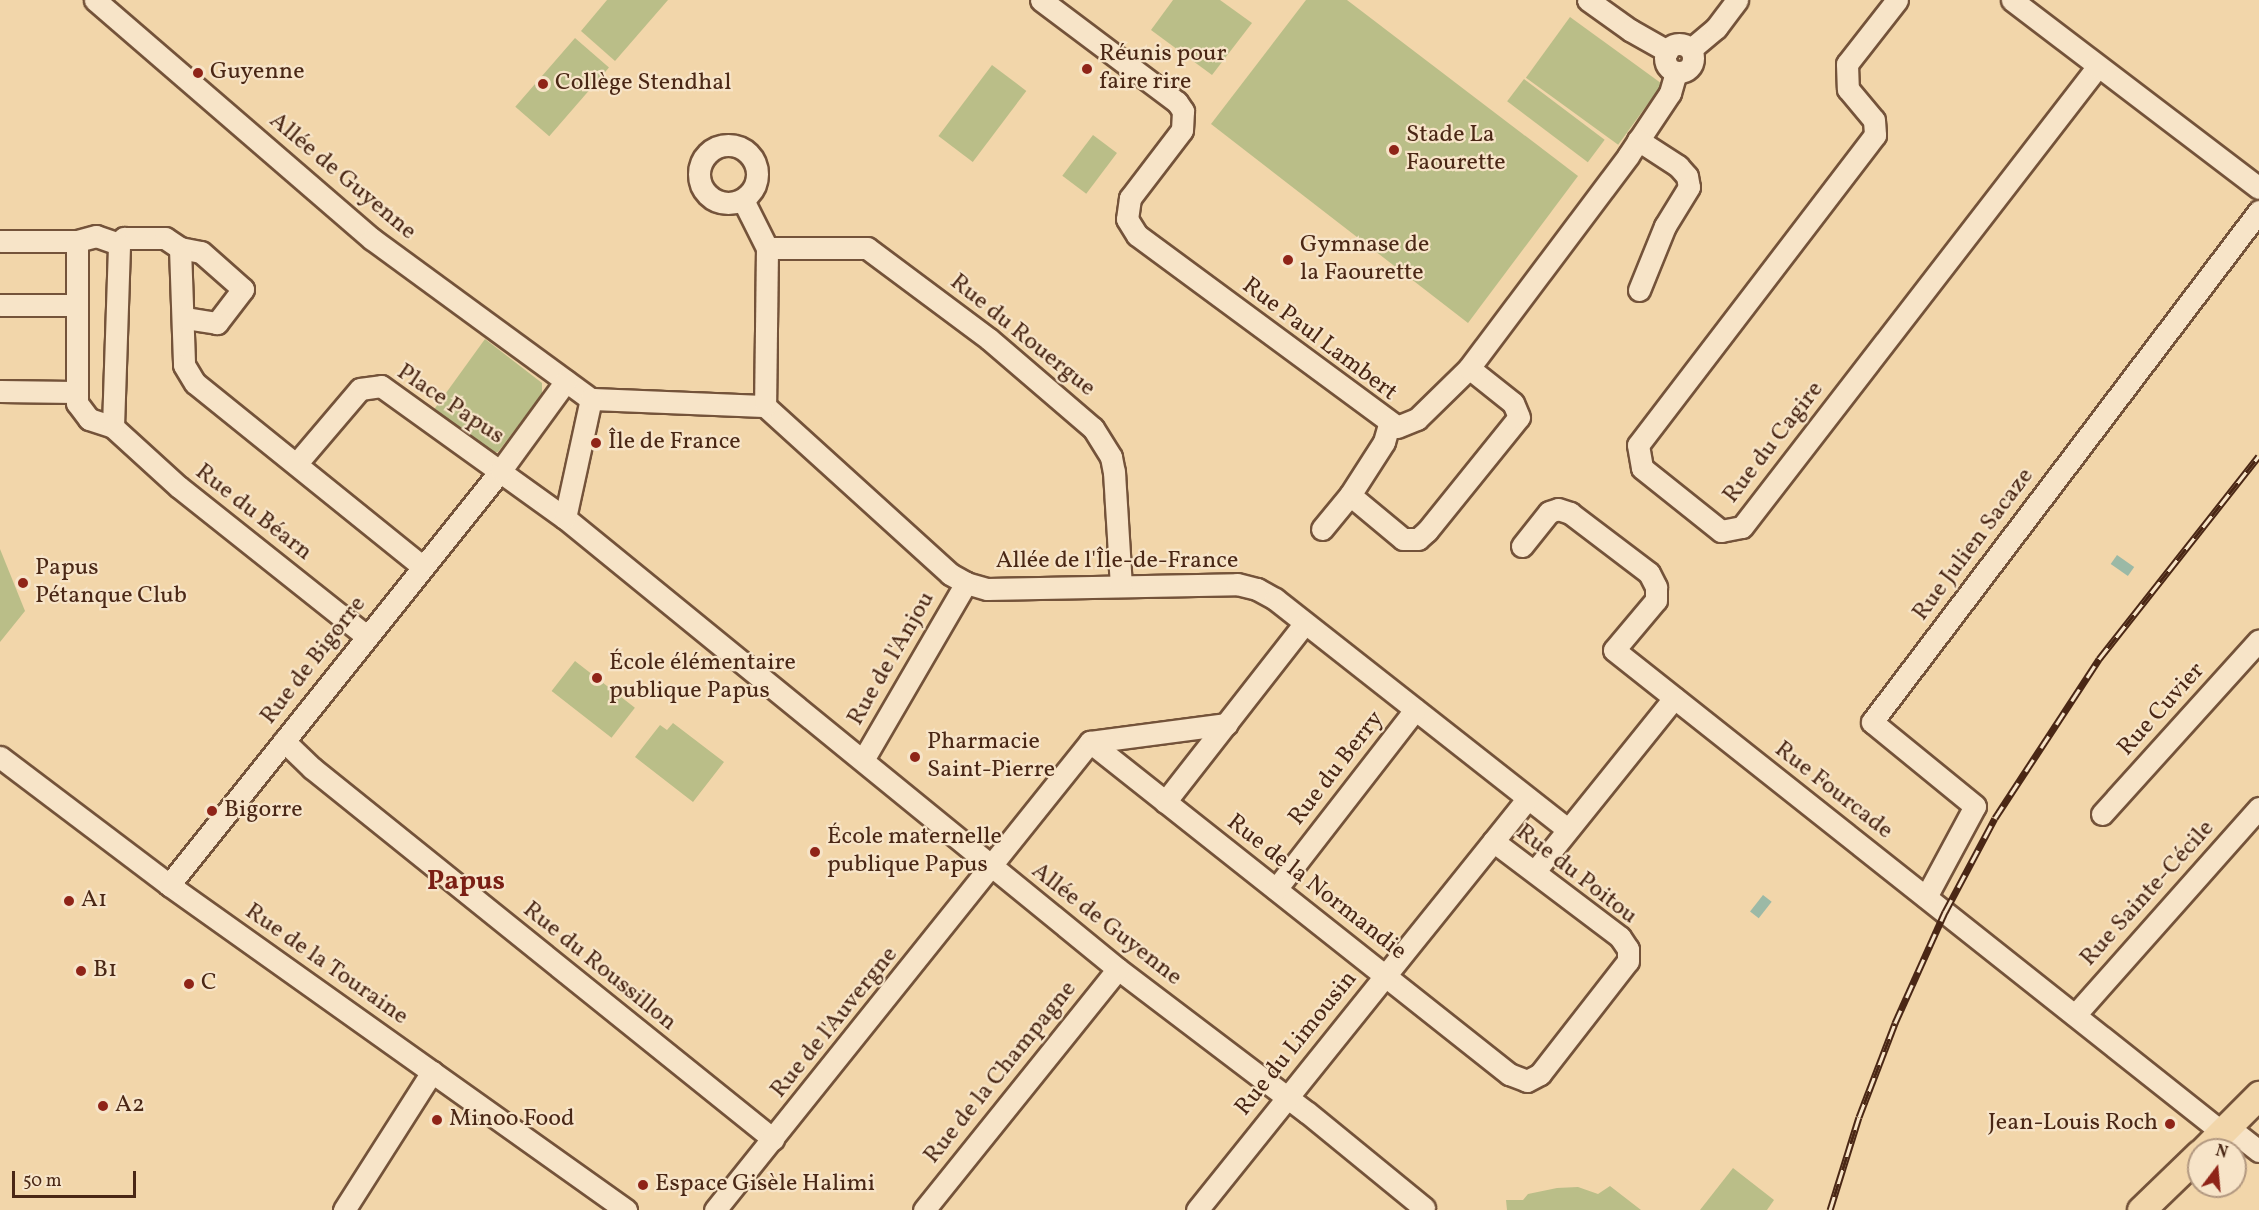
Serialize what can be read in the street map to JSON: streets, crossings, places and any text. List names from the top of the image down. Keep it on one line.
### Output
{"streets":{"street":["Allée de Guyenne","Rue du Rouergue","Rue Paul Lambert","Place Papus","Rue du Cagire","Rue du Béarn","Rue Julien Sacaze","Allée de l'Île-de-France","Rue de l'Anjou","Rue de Bigorre","Rue Cuvier","Rue du Berry","Rue Fourcade","Rue du Poitou","Rue de la Normandie","Rue Sainte-Cécile","Rue de la Touraine","Rue du Roussillon","Rue de l'Auvergne","Rue du Limousin","Rue de la Champagne"]},"crossings":[["Allée de Guyenne","Place Papus"],["Allée de Guyenne","Rue de l'Anjou"],["Allée de Guyenne","Rue de Bigorre"],["Allée de Guyenne","Rue de l'Auvergne"],["Allée de Guyenne","Rue du Limousin"],["Allée de Guyenne","Rue de la Champagne"],["Rue du Rouergue","Allée de l'Île-de-France"],["Place Papus","Rue de Bigorre"],["Rue du Béarn","Rue de Bigorre"],["Rue Julien Sacaze","Rue Fourcade"],["Allée de l'Île-de-France","Rue de l'Anjou"],["Allée de l'Île-de-France","Rue du Berry"],["Allée de l'Île-de-France","Rue du Limousin"],["Rue de Bigorre","Rue de la Touraine"],["Rue de Bigorre","Rue du Roussillon"],["Rue du Berry","Rue de la Normandie"],["Rue Fourcade","Rue Sainte-Cécile"],["Rue du Poitou","Rue de la Normandie"],["Rue du Poitou","Rue du Limousin"],["Rue de la Normandie","Rue de l'Auvergne"],["Rue de la Normandie","Rue du Limousin"],["Rue du Roussillon","Rue de l'Auvergne"]],"districts":["Papus"],"places":["Réunis pour faire rire","Guyenne","Collège Stendhal","Stade La Faourette","Gymnase de la Faourette","Île de France","Papus Pétanque Club","École élémentaire publique Papus","Pharmacie Saint-Pierre","Bigorre","École maternelle publique Papus","A1","B1","C","A2","Minoo Food","Jean-Louis Roch","Espace Gisèle Halimi"],"scale_bar":"50 m","north":"top"}
